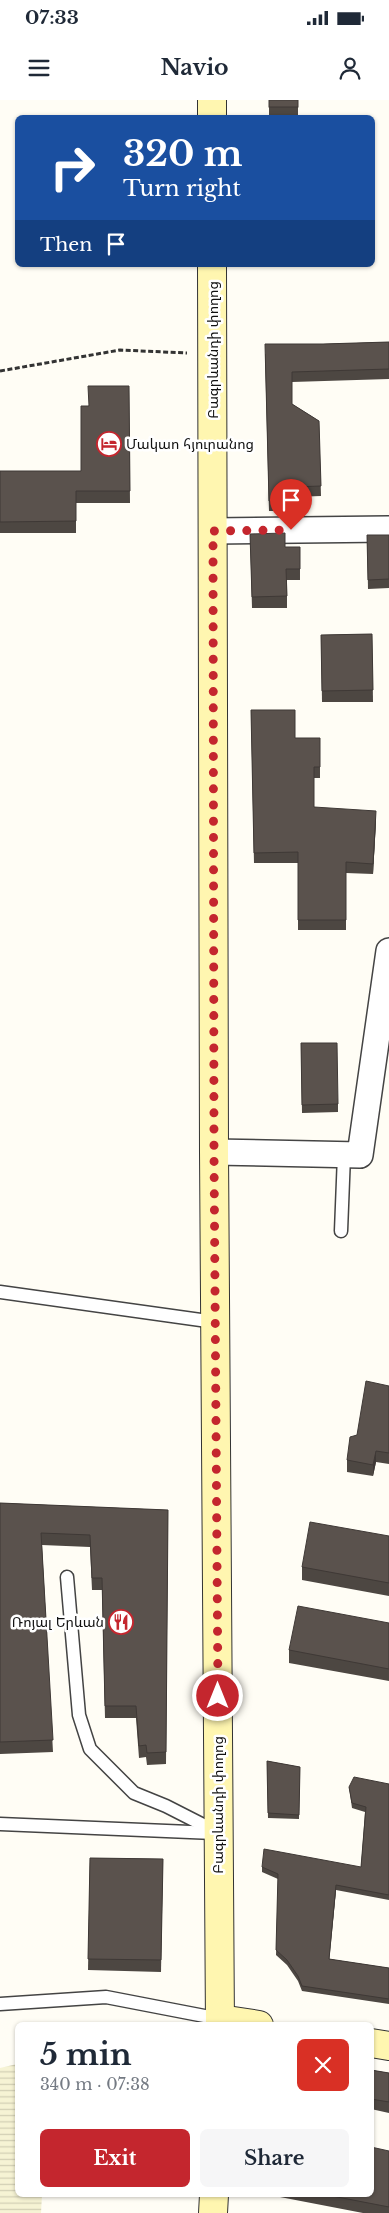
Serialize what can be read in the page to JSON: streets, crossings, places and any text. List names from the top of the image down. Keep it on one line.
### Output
{"streets":{"main road":["Բագրևանդի փողոց"]},"places":{"hotel":["Մակաո հյուրանոց"],"restaurant":["Ռոյալ Երևան"]},"page":{"status":"07:33","header":"Navio","turn":["320 m","Turn right"],"then":"Then","heading":["5 min","340 m · 07:38"],"buttons":["Exit","Share"]}}
